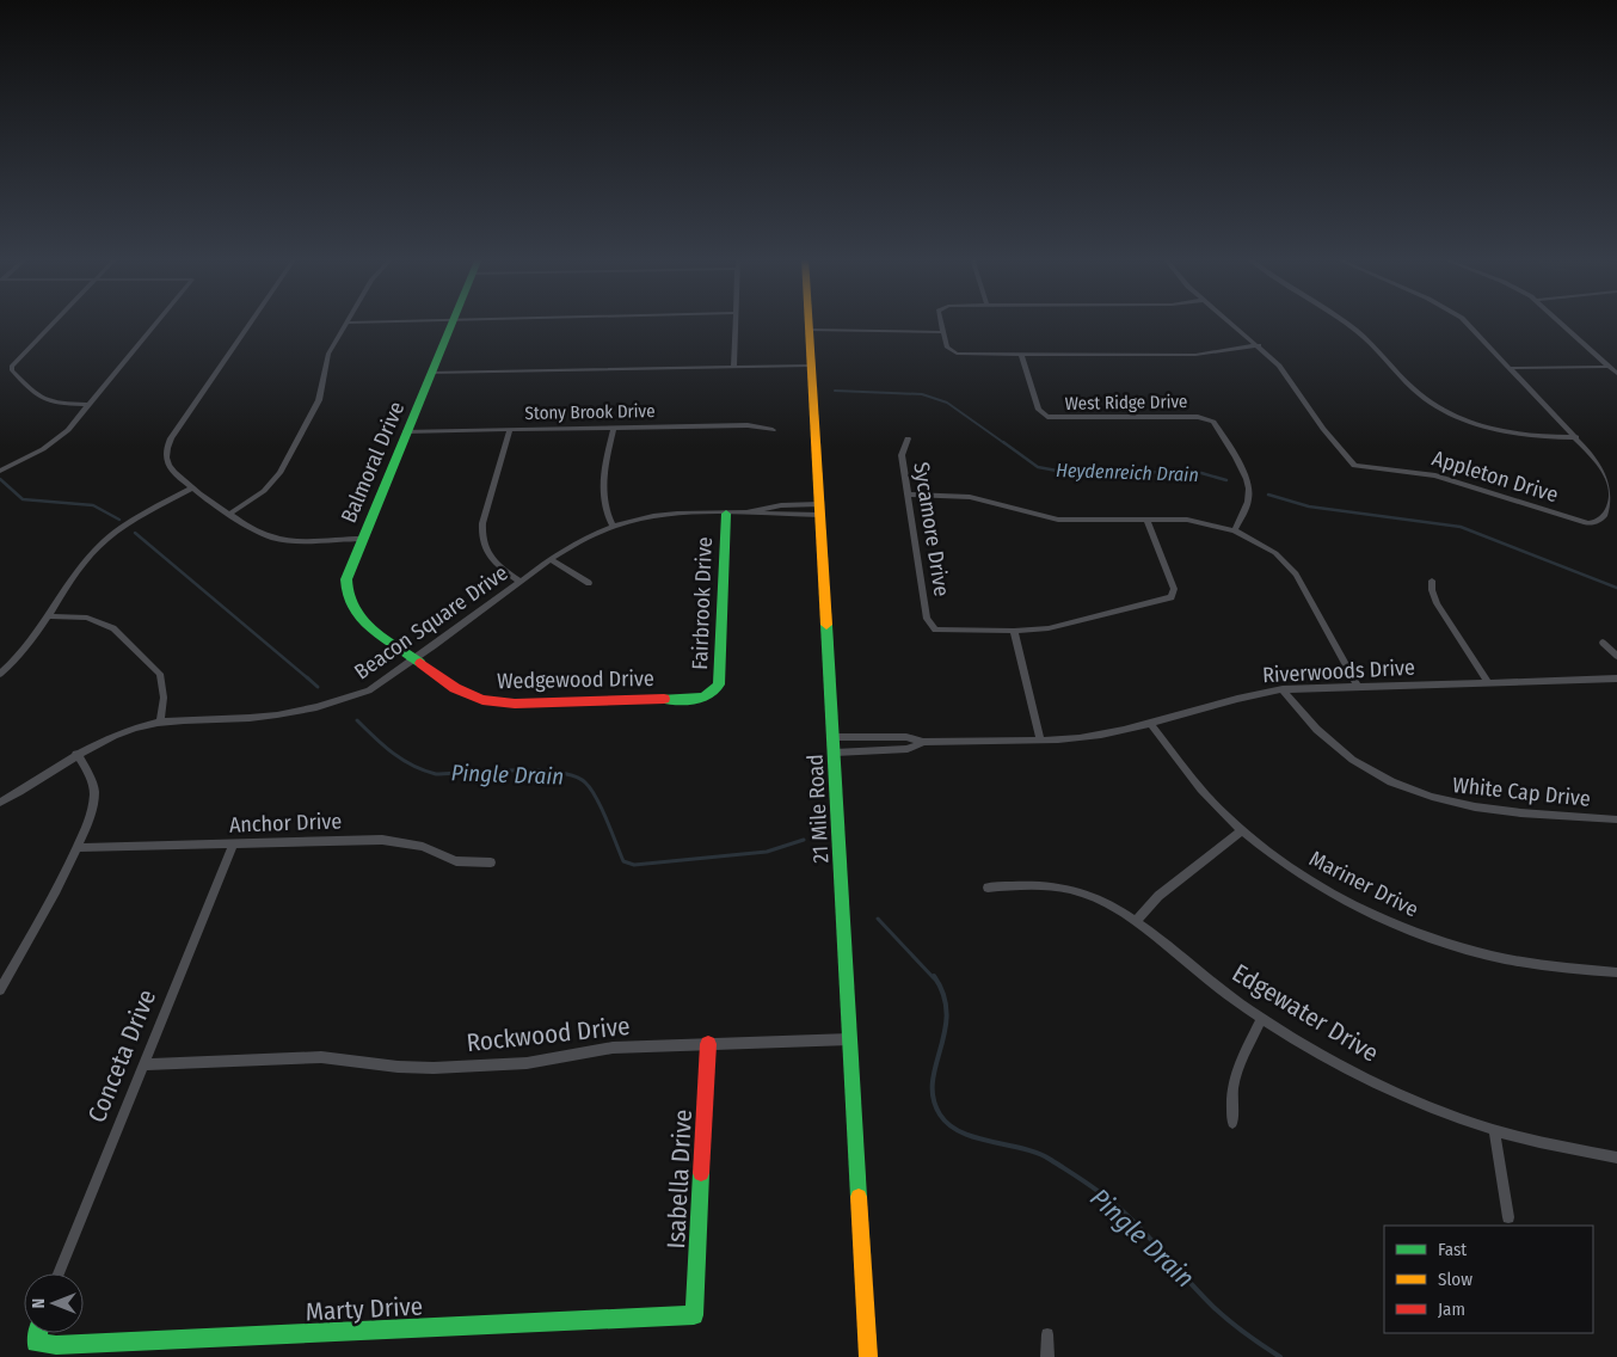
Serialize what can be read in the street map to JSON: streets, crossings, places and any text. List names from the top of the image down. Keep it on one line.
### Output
{"streets":{"street":["West Ridge Drive","Stony Brook Drive","Balmoral Drive","Appleton Drive","Sycamore Drive","Fairbrook Drive","Beacon Square Drive","Riverwoods Drive","Wedgewood Drive","White Cap Drive","21 Mile Road","Anchor Drive","Mariner Drive","Edgewater Drive","Rockwood Drive","Conceta Drive","Isabella Drive","Marty Drive"]},"crossings":[["Stony Brook Drive","Balmoral Drive"],["Balmoral Drive","Beacon Square Drive"],["Balmoral Drive","Wedgewood Drive"],["Fairbrook Drive","Beacon Square Drive"],["Fairbrook Drive","Wedgewood Drive"],["Beacon Square Drive","Wedgewood Drive"],["Beacon Square Drive","21 Mile Road"],["Riverwoods Drive","White Cap Drive"],["Riverwoods Drive","21 Mile Road"],["Riverwoods Drive","Mariner Drive"],["21 Mile Road","Rockwood Drive"],["Anchor Drive","Conceta Drive"],["Rockwood Drive","Conceta Drive"],["Rockwood Drive","Isabella Drive"],["Isabella Drive","Marty Drive"]],"water":["Heydenreich Drain","Pingle Drain"],"legend":["Fast","Slow","Jam"],"north":"left"}
